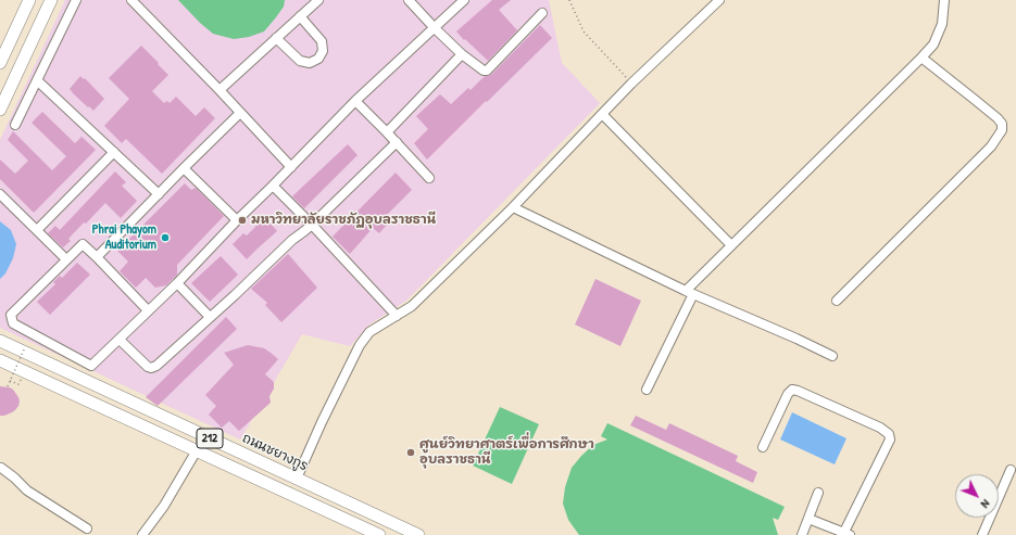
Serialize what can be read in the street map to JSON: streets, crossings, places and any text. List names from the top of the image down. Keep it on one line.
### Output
{"streets":{"main road":["212","ถนนชยางกูร"]},"places":["มหาวิทยาลัยราชภัฏอุบลราชธานี","Phrai Phayom Auditorium","ศูนย์วิทยาศาตร์เพื่อการศึกษา อุบลราชธานี"],"north":"bottom right"}
